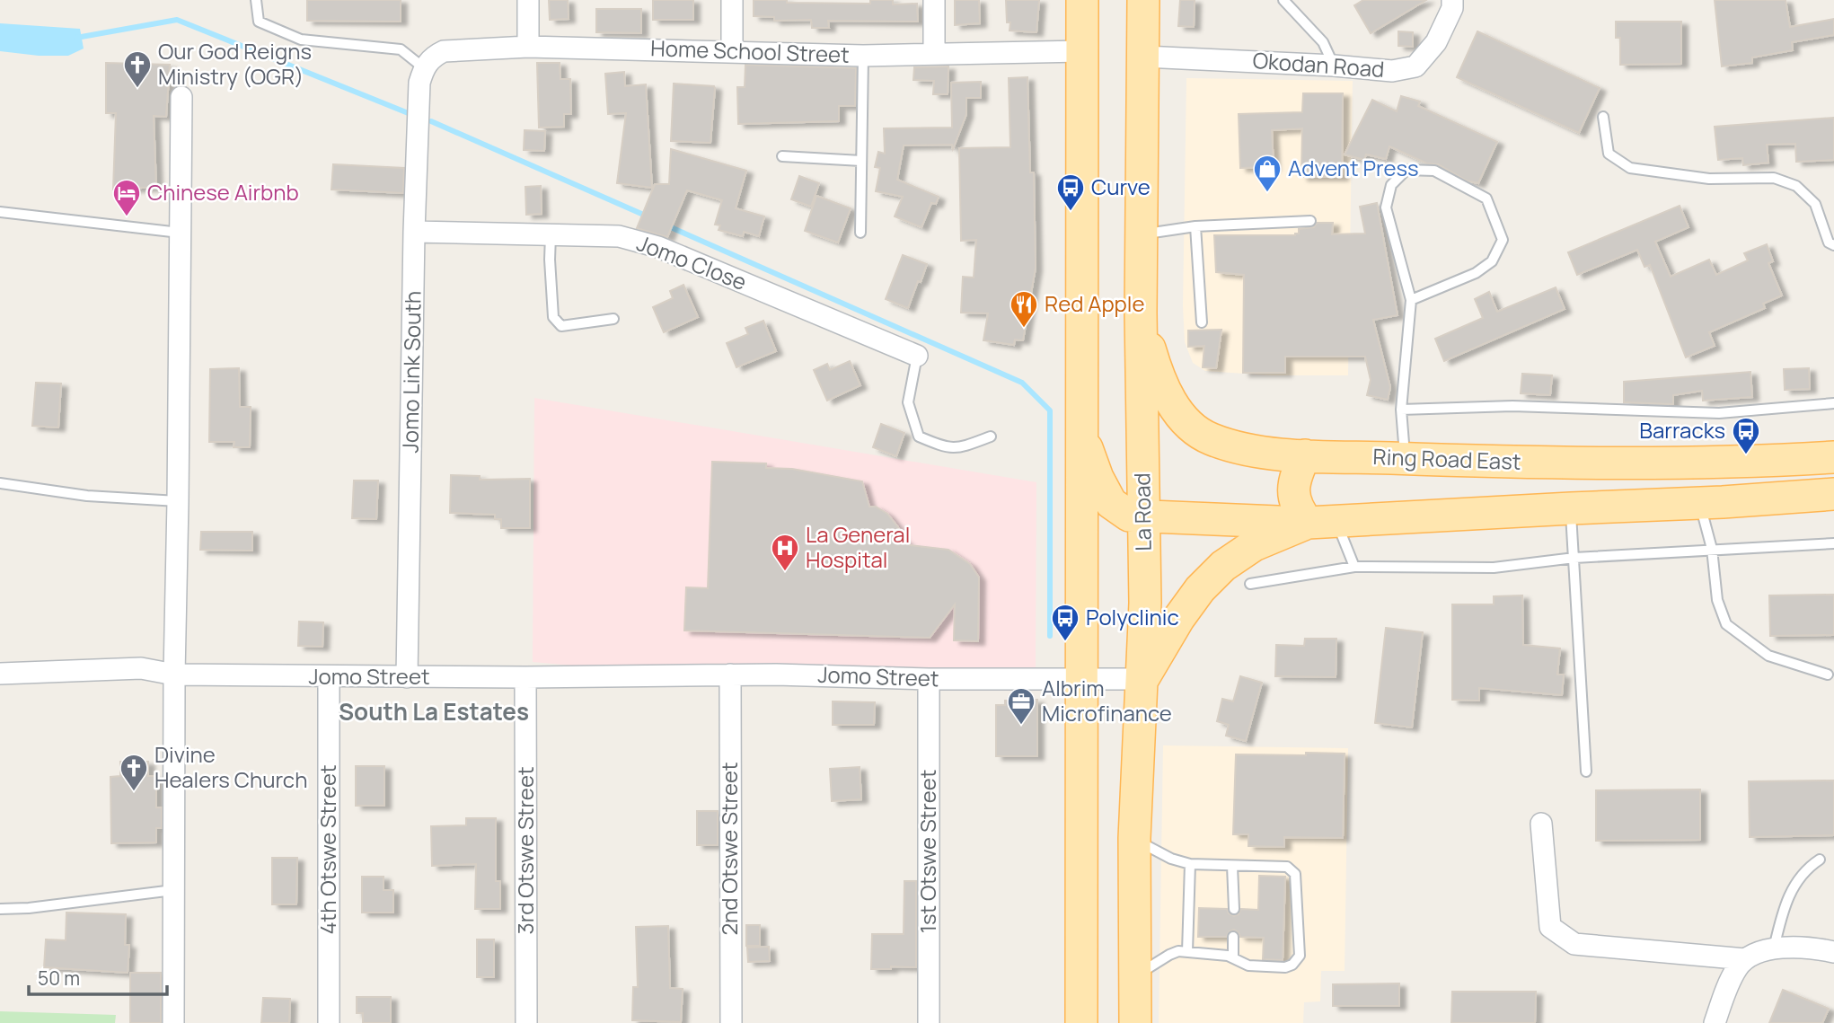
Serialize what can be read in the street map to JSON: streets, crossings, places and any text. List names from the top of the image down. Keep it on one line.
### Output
{"streets":{"main road":["Ring Road East","La Road"],"street":["Home School Street","Okodan Road","Jomo Close","Jomo Link South","Jomo Street","2nd Otswe Street","4th Otswe Street","3rd Otswe Street","1st Otswe Street"]},"crossings":[["Home School Street","Jomo Link South"],["Okodan Road","La Road"],["Jomo Close","Jomo Link South"],["Jomo Link South","Jomo Street"],["Ring Road East","La Road"],["La Road","Jomo Street"],["Jomo Street","2nd Otswe Street"],["Jomo Street","4th Otswe Street"],["Jomo Street","3rd Otswe Street"],["Jomo Street","1st Otswe Street"]],"districts":["South La Estates"],"places":{"church":["Our God Reigns Ministry (OGR)","Divine Healers Church"],"shop":["Advent Press"],"bus stop":["Curve","Barracks","Polyclinic"],"hotel":["Chinese Airbnb"],"restaurant":["Red Apple"],"hospital":["La General Hospital"],"office":["Albrim Microfinance"]},"scale_bar":"50 m"}
